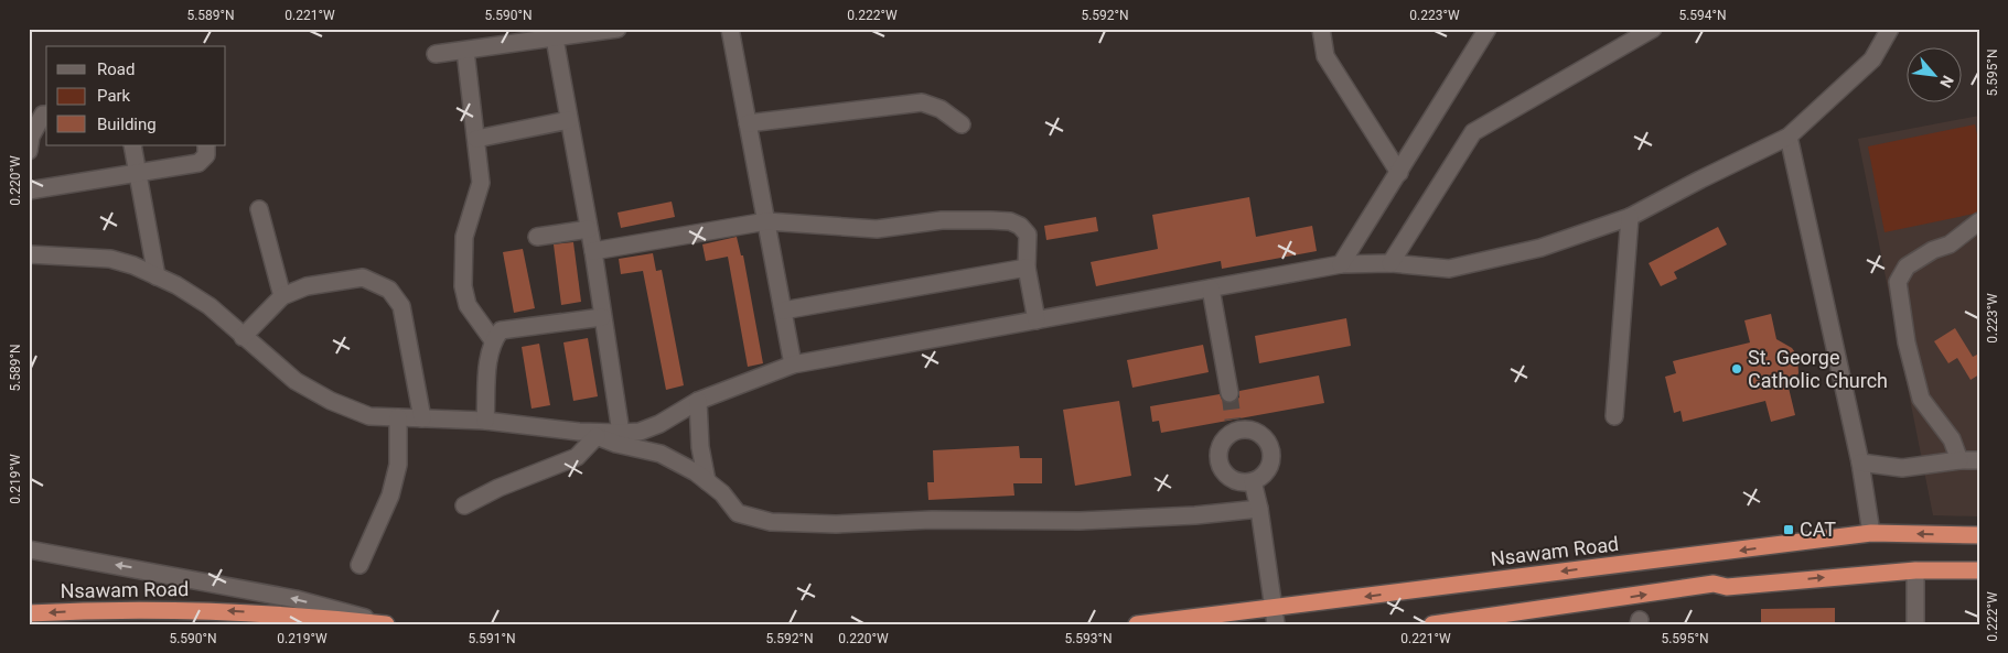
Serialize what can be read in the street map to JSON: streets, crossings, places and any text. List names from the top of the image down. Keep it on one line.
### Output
{"streets":{"highway":["Nsawam Road"]},"places":{"other":["St. George Catholic Church"],"transit":["CAT"]},"legend":["Road","Park","Building"],"north":"bottom right","coordinates":["5.589°N","0.221°W","5.590°N","0.222°W","5.592°N","0.223°W","5.594°N","5.595°N","0.220°W","0.219°W","5.591°N","5.593°N"]}
